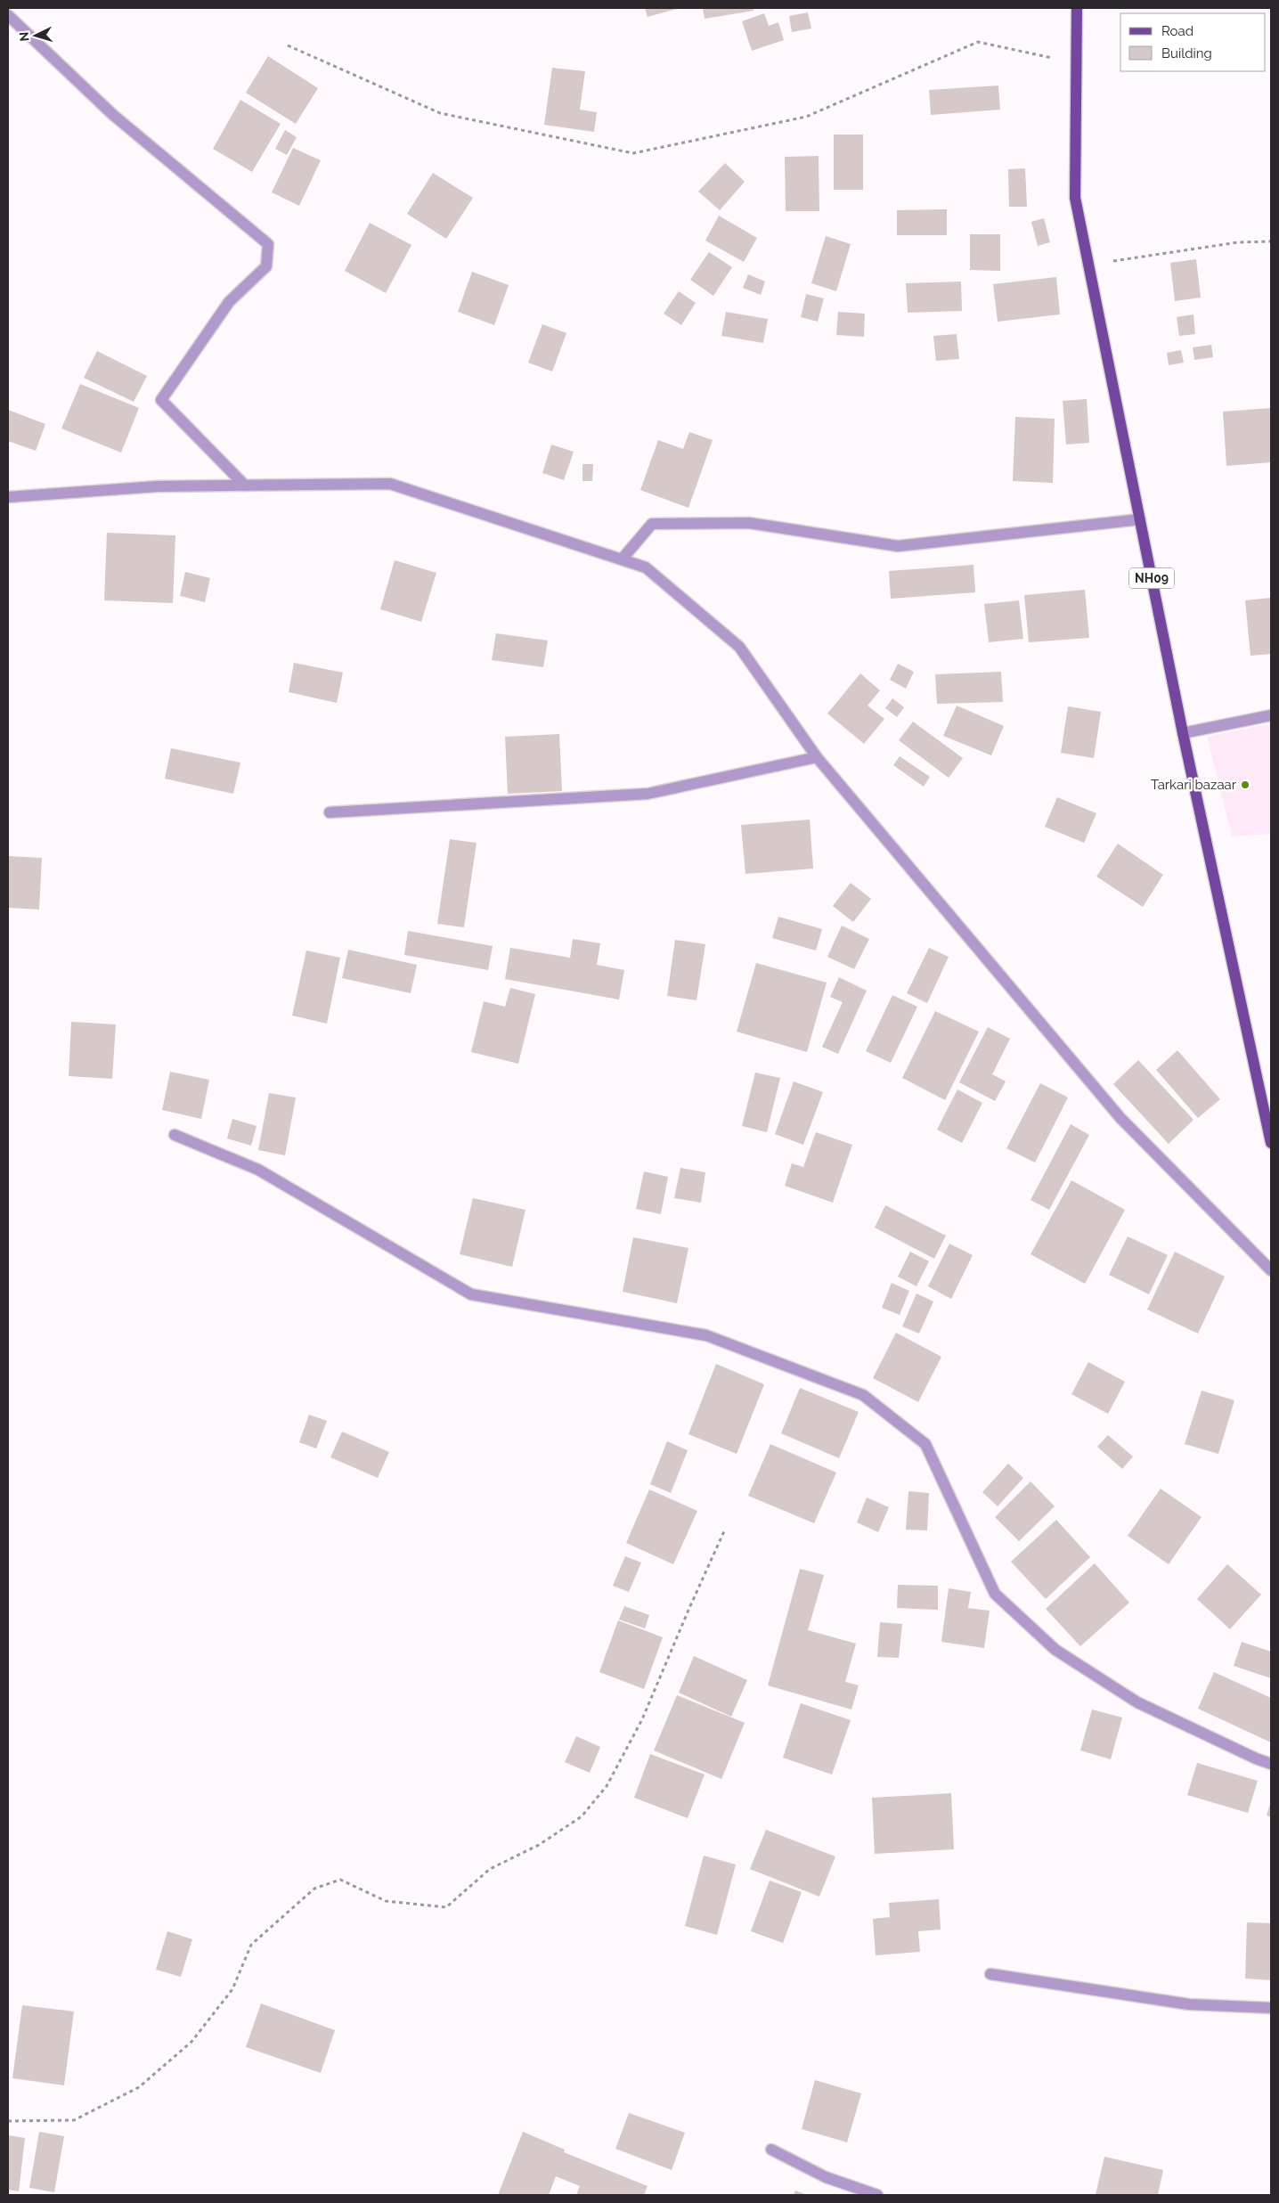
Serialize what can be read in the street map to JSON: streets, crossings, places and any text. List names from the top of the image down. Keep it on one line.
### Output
{"streets":{"main road":["NH09"]},"places":["Tarkari bazaar"],"legend":["Road","Building"],"north":"left"}
